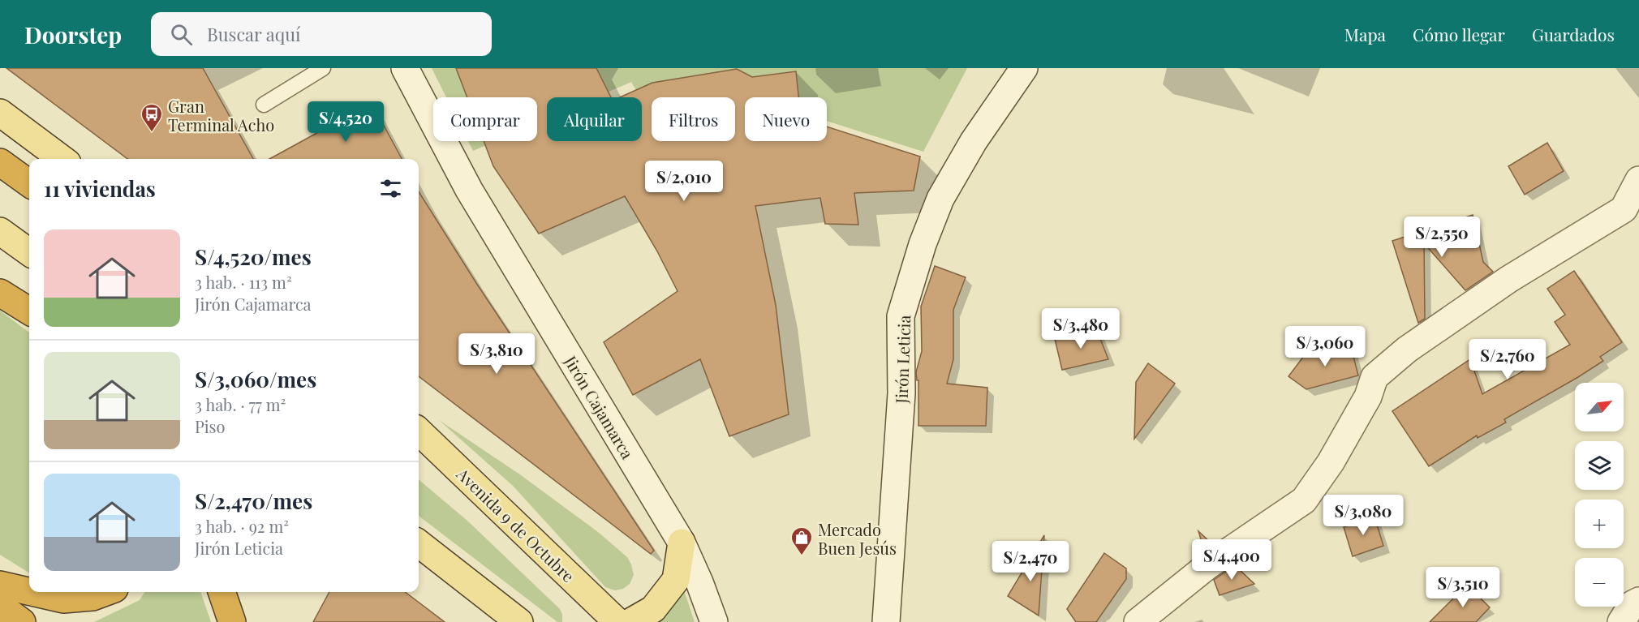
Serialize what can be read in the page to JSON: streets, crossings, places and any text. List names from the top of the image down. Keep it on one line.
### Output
{"streets":{"main road":["Avenida 9 de Octubre"],"street":["Jirón Leticia","Jirón Cajamarca"]},"places":{"bus stop":["Gran Terminal Acho"],"shop":["Mercado Buen Jesús"]},"north":"top right","page":{"header":"Doorstep","search":"Buscar aquí","nav":["Mapa","Cómo llegar","Guardados"],"chip":["Comprar","Alquilar","Filtros","Nuevo"],"price":["S/4,520","S/2,010","S/2,550","S/3,480","S/3,060","S/3,810","S/2,760","S/3,080","S/4,400","S/2,470","S/3,510"],"heading":"11 viviendas","list":[{"name":"S/4,520/mes","note":"3 hab. · 113 m² · Jirón Cajamarca"},{"name":"S/3,060/mes","note":"3 hab. · 77 m² · Piso"},{"name":"S/2,470/mes","note":"3 hab. · 92 m² · Jirón Leticia"}],"map_buttons":["+","−"]}}
